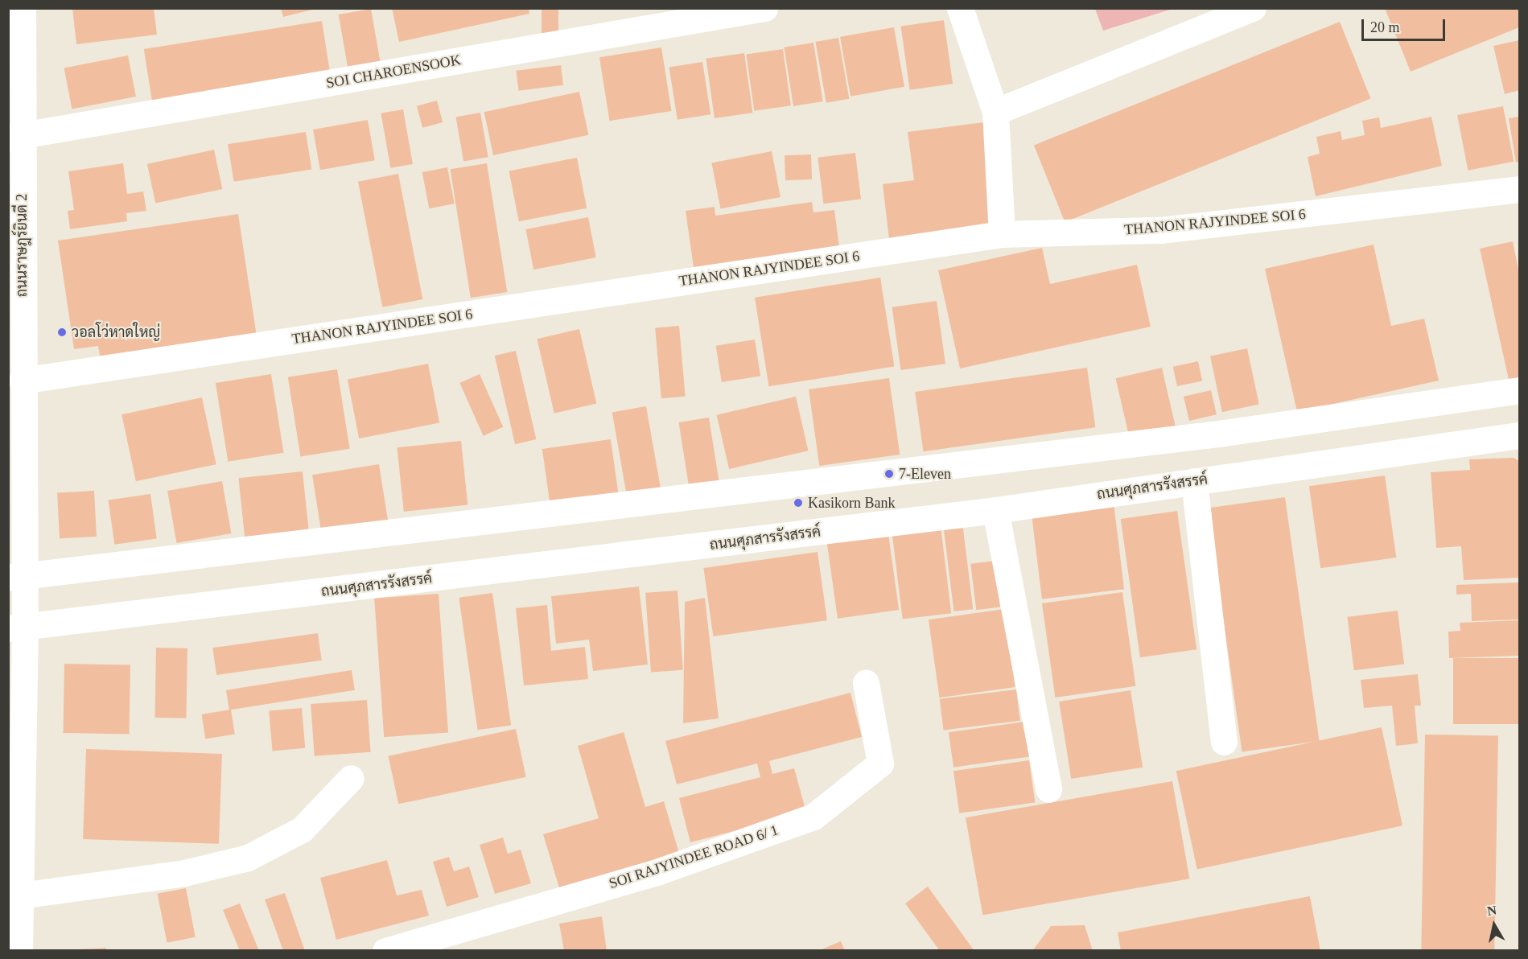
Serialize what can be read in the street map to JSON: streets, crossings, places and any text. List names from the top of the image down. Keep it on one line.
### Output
{"streets":{"street":["SOI CHAROENSOOK","THANON RAJYINDEE SOI 6","ถนนราษฎร์ยินดี 2","ถนนศุภสารรังสรรค์","SOI RAJYINDEE ROAD 6/ 1"]},"crossings":[["SOI CHAROENSOOK","ถนนราษฎร์ยินดี 2"],["THANON RAJYINDEE SOI 6","ถนนราษฎร์ยินดี 2"],["ถนนราษฎร์ยินดี 2","ถนนศุภสารรังสรรค์"]],"places":["วอลโว่หาดใหญ่","7-Eleven","Kasikorn Bank"],"scale_bar":"20 m","north":"top"}
